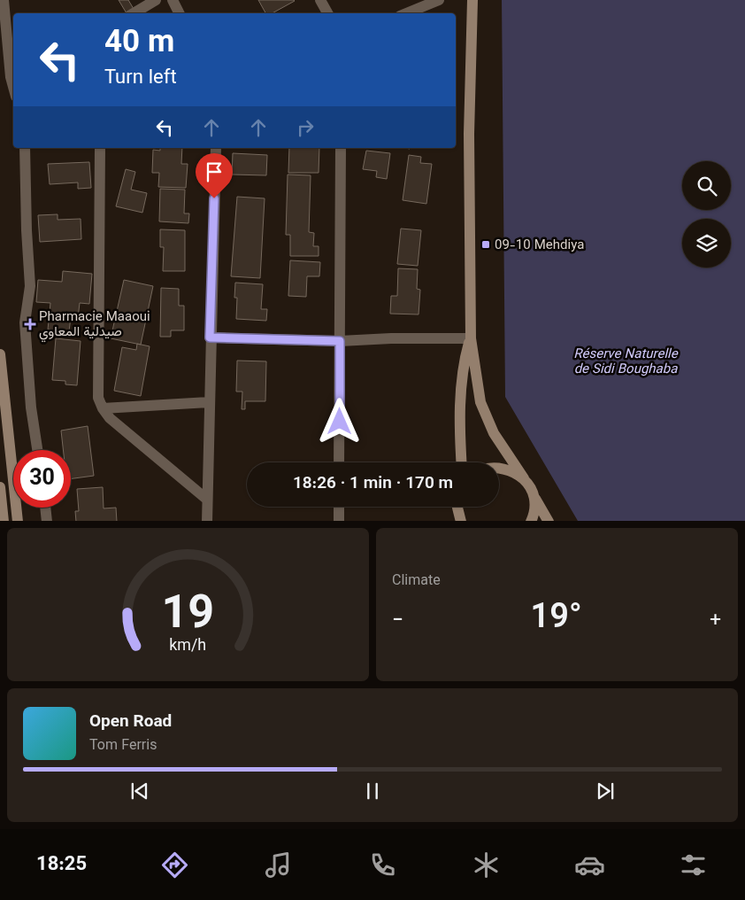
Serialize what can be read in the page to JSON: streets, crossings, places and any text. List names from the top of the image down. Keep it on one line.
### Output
{"parks":["Réserve Naturelle de Sidi Boughaba"],"places":{"transit":["09-10 Mehdiya"],"health":["Pharmacie Maaoui صيدلية المعاوي"]},"page":{"turn":["40 m","Turn left"],"limit":"30","trip":"18:26 · 1 min · 170 m","tile":"Climate","heat":["−","19°","+"],"song":["Open Road","Tom Ferris"],"tabs":"18:25","gauge":["19","km/h"]}}
